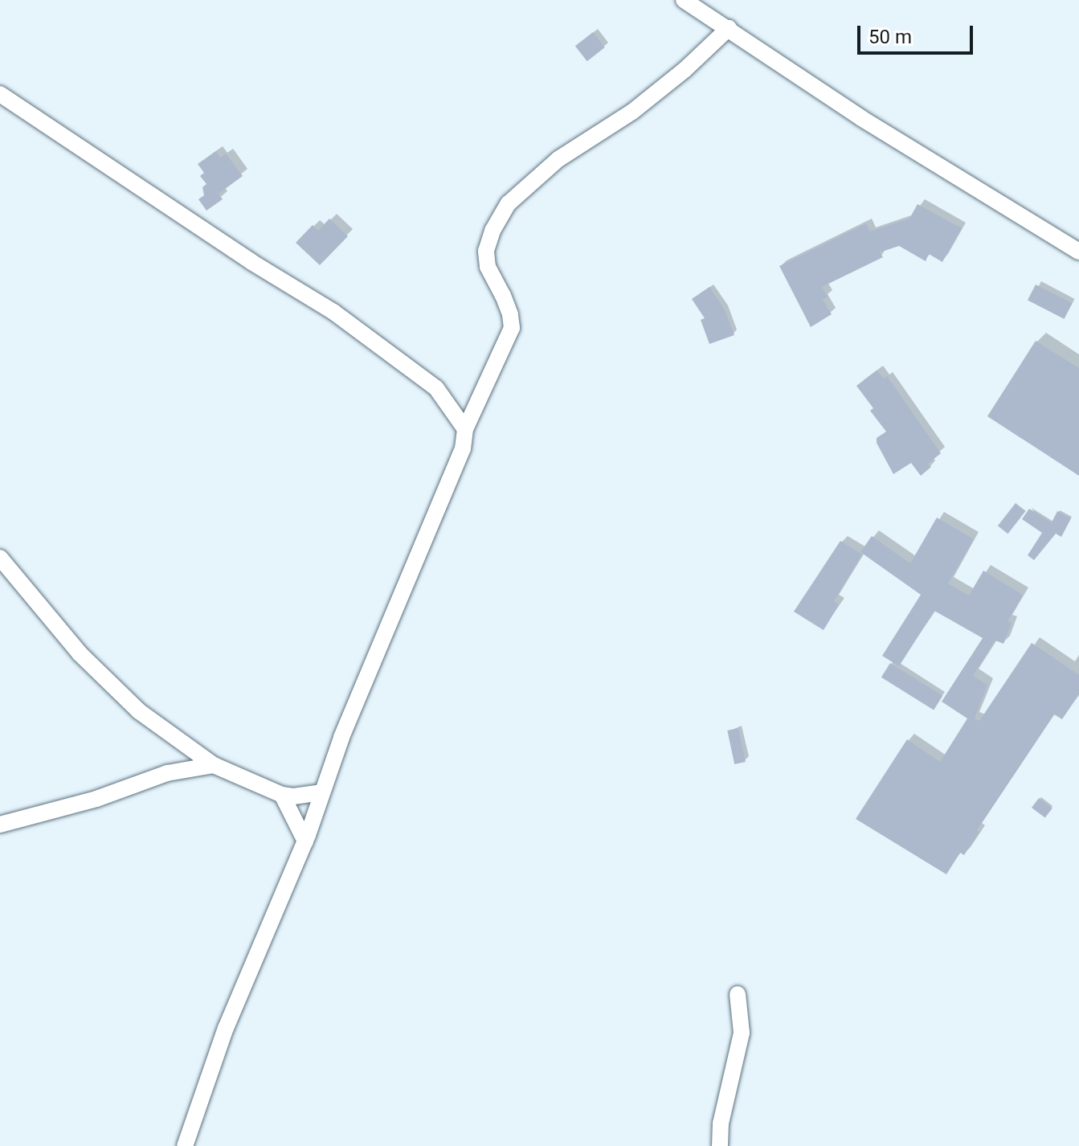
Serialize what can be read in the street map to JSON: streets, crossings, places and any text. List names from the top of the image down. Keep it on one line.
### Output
{"scale_bar":"50 m"}
